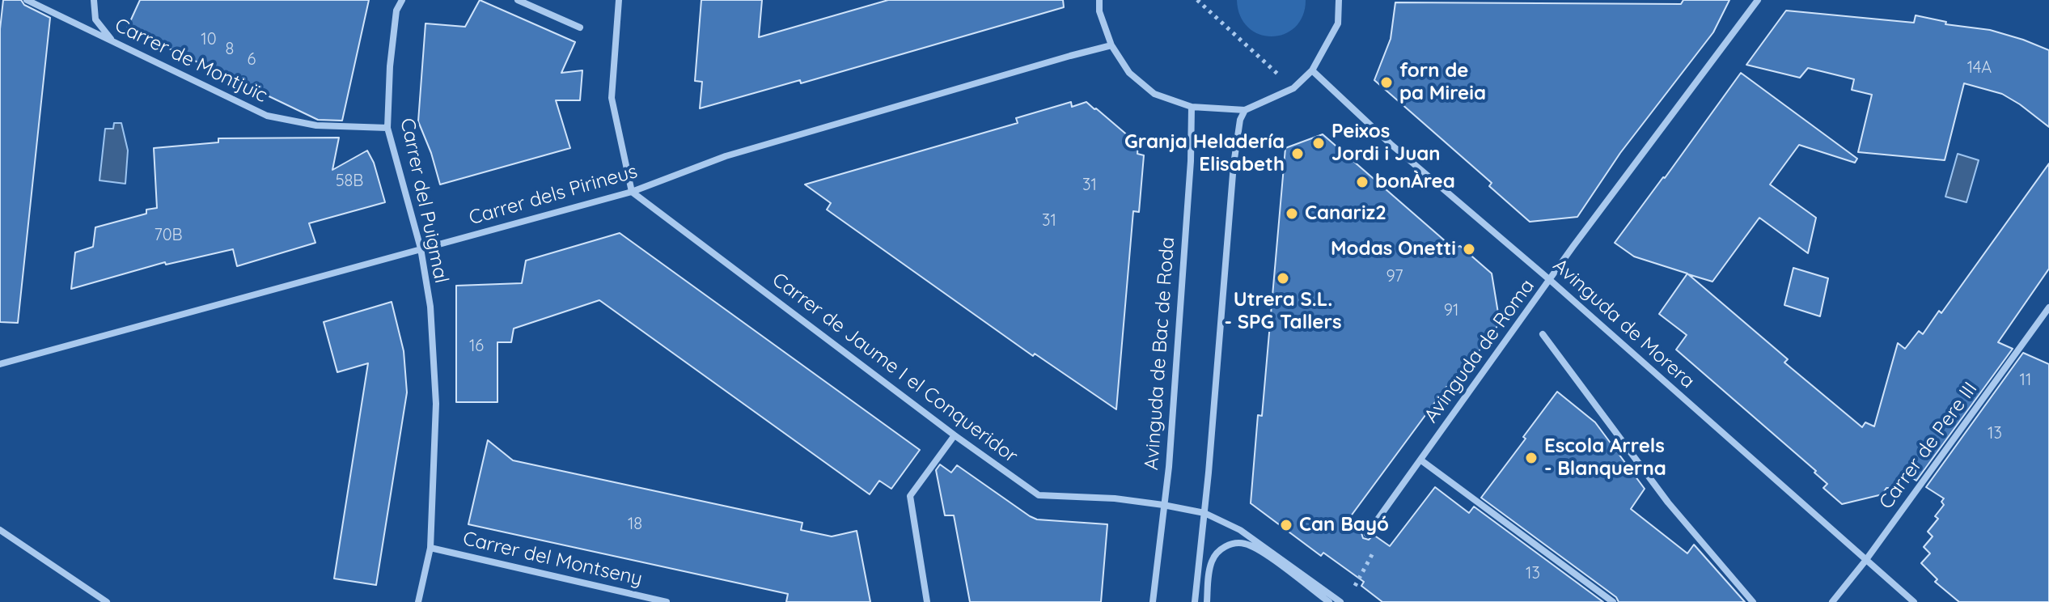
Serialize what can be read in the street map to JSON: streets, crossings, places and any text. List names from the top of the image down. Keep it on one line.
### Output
{"streets":{"street":["Carrer de Montjuïc","Carrer dels Pirineus","Carrer del Puigmal","Avinguda de Morera","Avinguda de Roma","Avinguda de Bac de Roda","Carrer de Jaume I el Conqueridor","Carrer de Pere III","Carrer del Montseny"]},"crossings":[["Carrer de Montjuïc","Carrer del Puigmal"],["Carrer dels Pirineus","Carrer del Puigmal"],["Carrer dels Pirineus","Carrer de Jaume I el Conqueridor"],["Carrer del Puigmal","Carrer del Montseny"],["Avinguda de Morera","Avinguda de Roma"],["Avinguda de Morera","Carrer de Pere III"],["Avinguda de Bac de Roda","Carrer de Jaume I el Conqueridor"]],"places":["forn de pa Mireia","Peixos Jordi i Juan","Granja Heladería Elisabeth","bonÀrea","Canariz2","Modas Onetti","Utrera S.L. - SPG Tallers","Escola Arrels - Blanquerna","Can Bayó"],"house_numbers":["10","8","6","14A","58B","31","31","70B","97","91","16","11","13","18","13"]}
